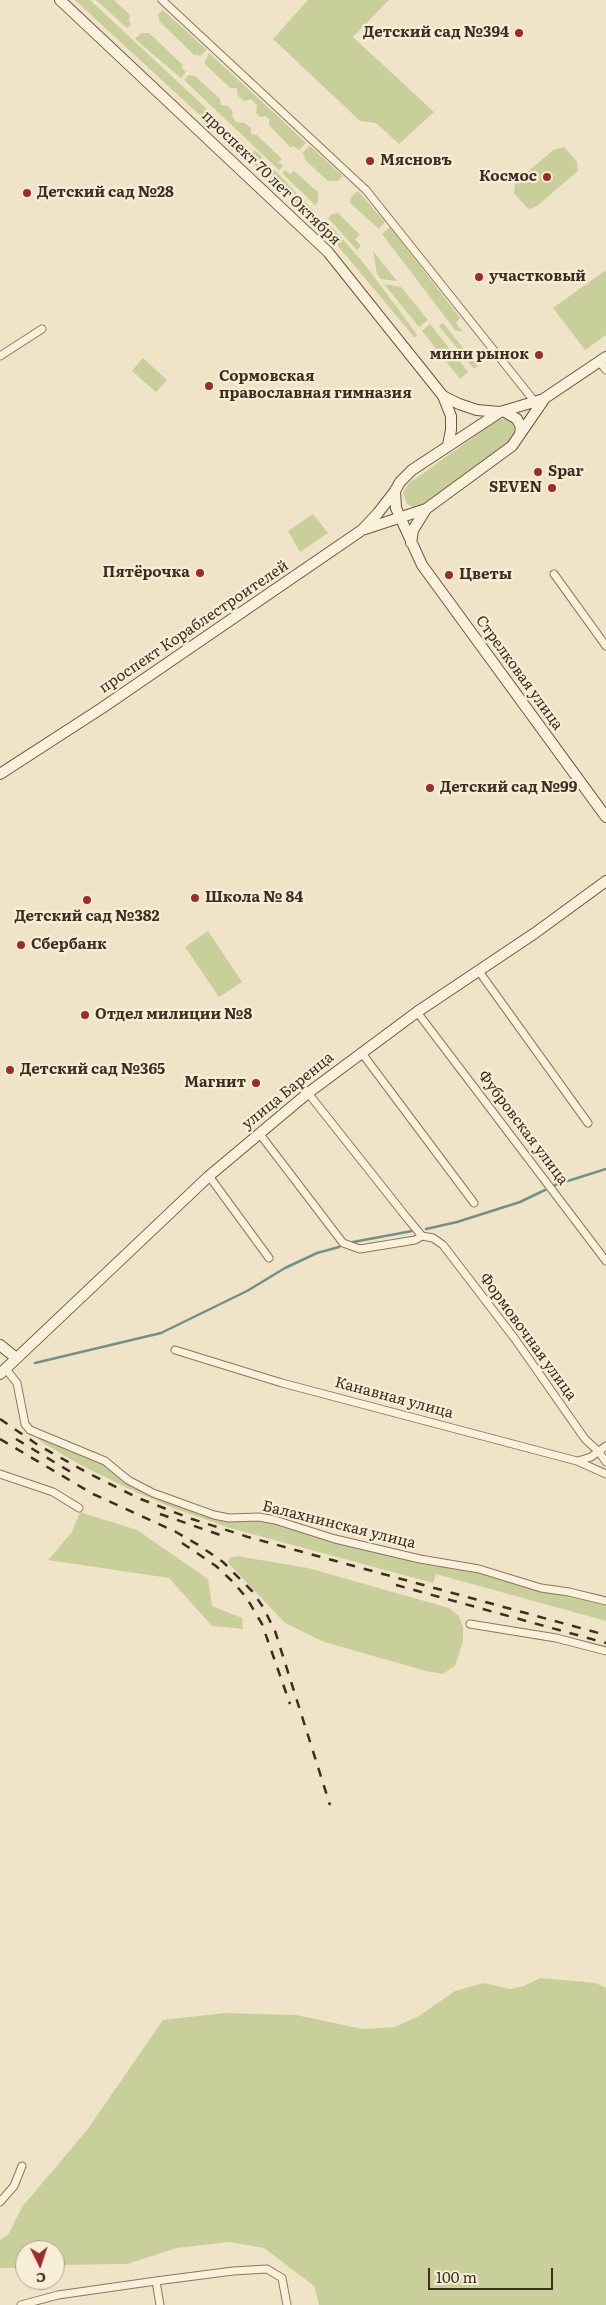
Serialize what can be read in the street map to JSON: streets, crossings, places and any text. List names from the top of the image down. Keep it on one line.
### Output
{"streets":{"street":["проспект 70 лет Октября","проспект Кораблестроителей","Стрелковая улица","улица Баренца","Фубровская улица","Формовочная улица","Канавная улица","Балахнинская улица"]},"crossings":[["проспект Кораблестроителей","Стрелковая улица"],["улица Баренца","Фубровская улица"],["улица Баренца","Формовочная улица"],["улица Баренца","Балахнинская улица"]],"places":["Детский сад №394","Мясновъ","Космос","Детский сад №28","участковый","мини рынок","Сормовская православная гимназия","Spar","SEVEN","Пятёрочка","Цветы","Детский сад №99","Школа № 84","Детский сад №382","Сбербанк","Отдел милиции №8","Детский сад №365","Магнит"],"scale_bar":"100 m","north":"bottom"}
